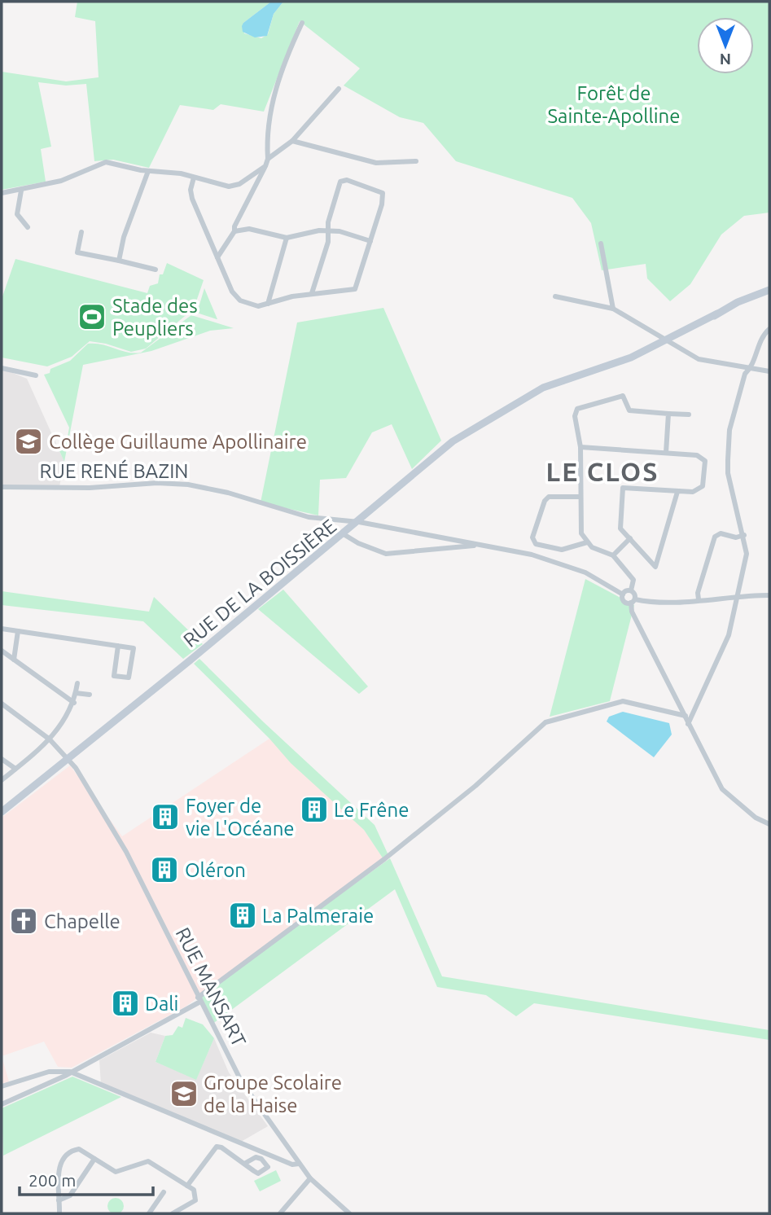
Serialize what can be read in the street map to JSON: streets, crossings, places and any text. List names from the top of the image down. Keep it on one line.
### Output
{"streets":{"main road":["RUE DE LA BOISSIÈRE"],"street":["RUE RENÉ BAZIN","RUE MANSART"]},"crossings":[["RUE RENÉ BAZIN","RUE DE LA BOISSIÈRE"],["RUE DE LA BOISSIÈRE","RUE MANSART"]],"districts":["LE CLOS"],"parks":["Forêt de Sainte-Apolline"],"places":{"sports":["Stade des Peupliers"],"school or university":["Collège Guillaume Apollinaire","Groupe Scolaire de la Haise"],"building":["Le Frêne","Foyer de vie L'Océane","Oléron","La Palmeraie","Dali"],"church":["Chapelle"]},"scale_bar":"200 m","north":"bottom"}
